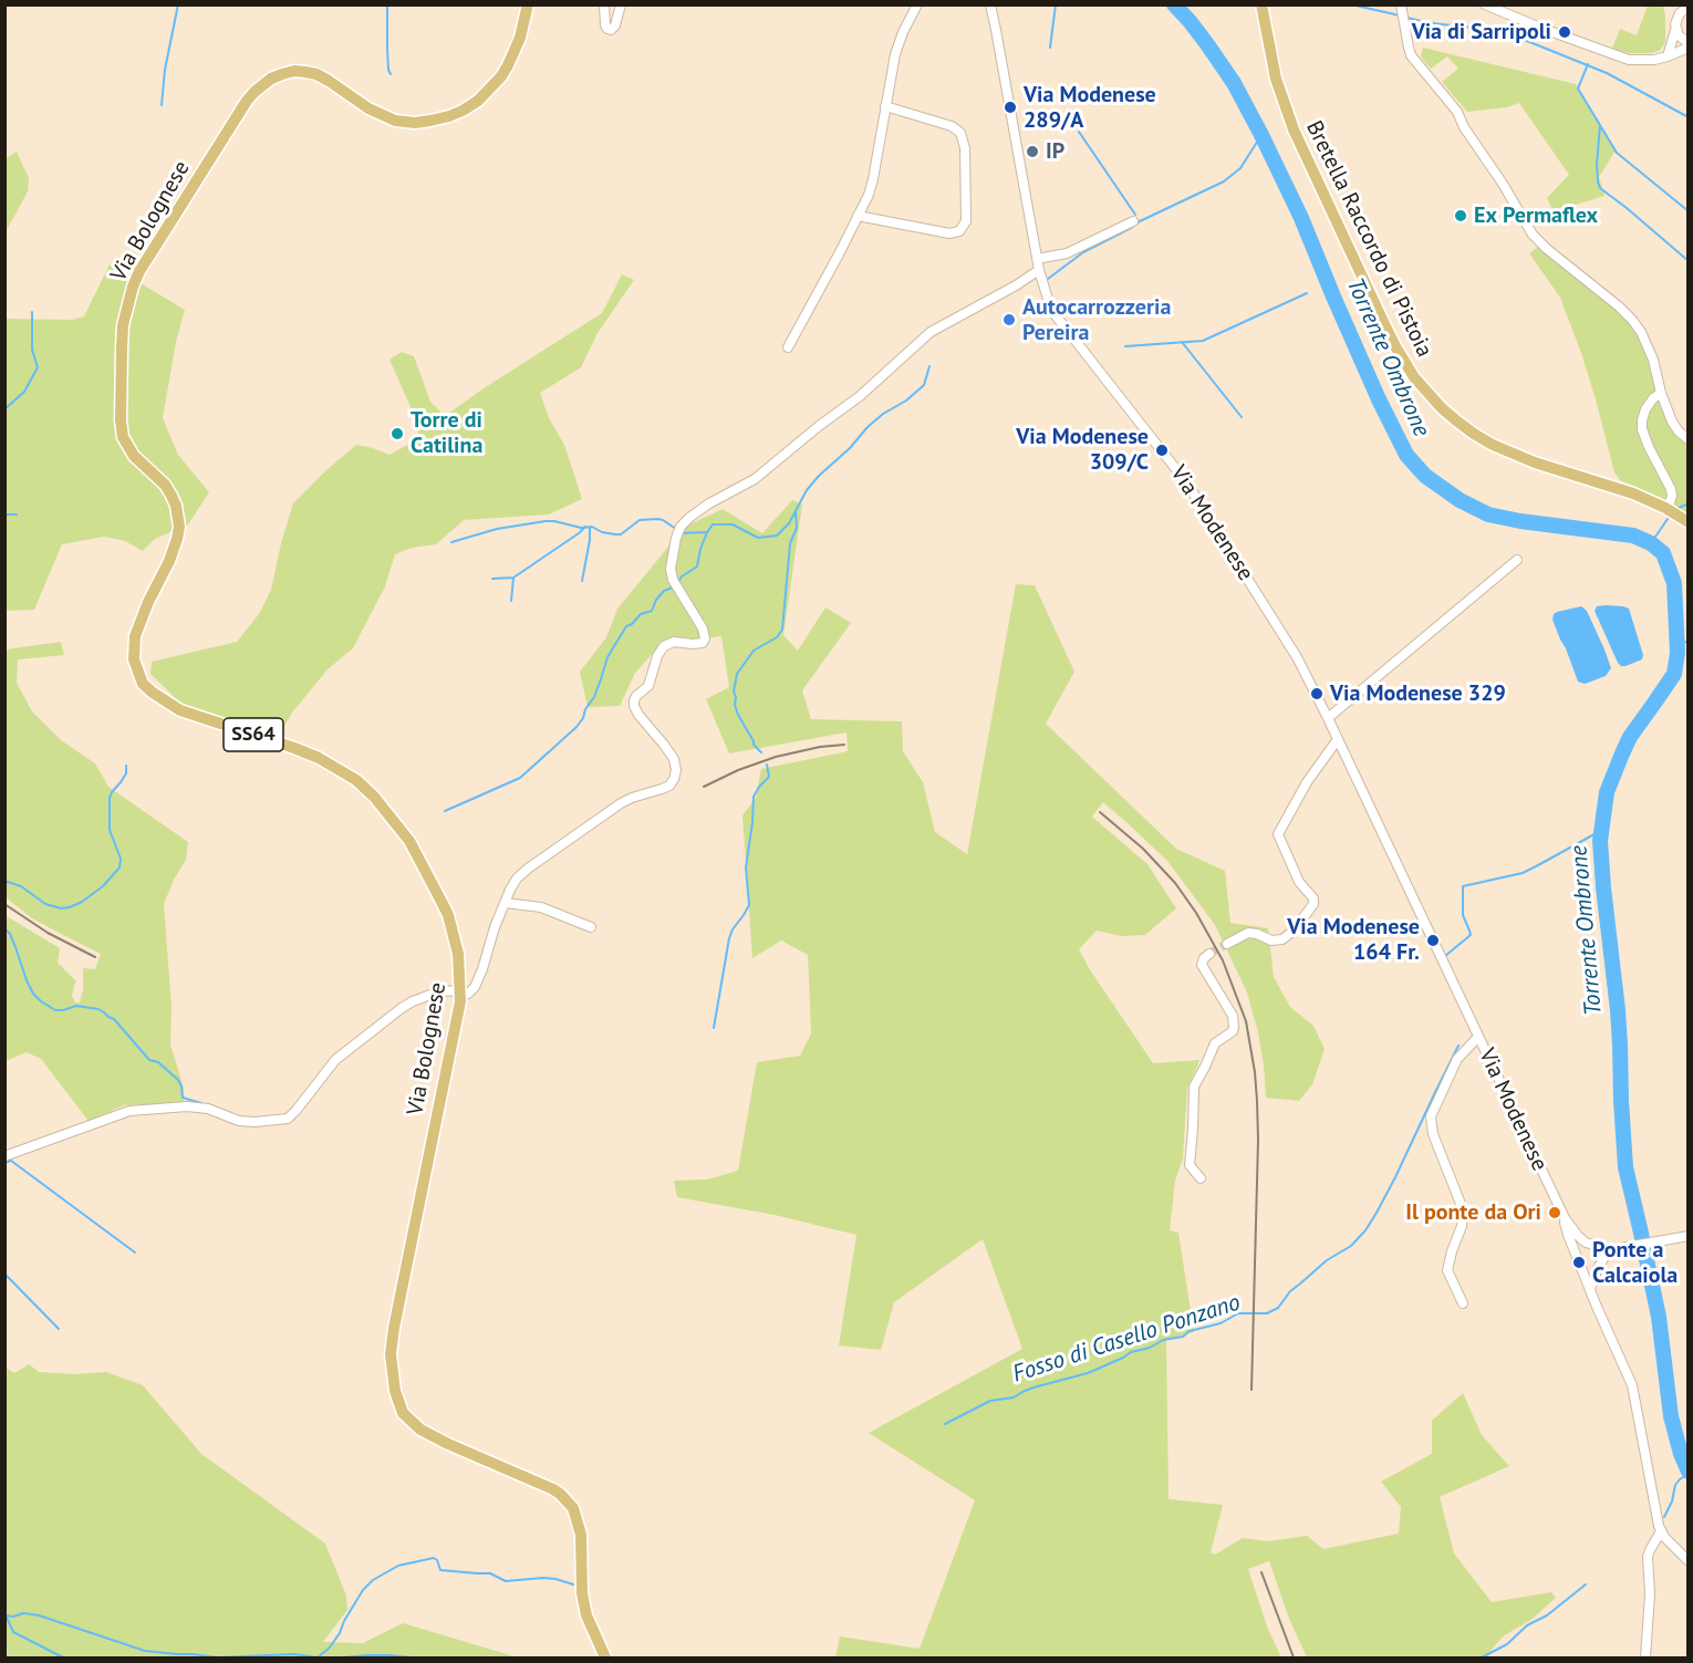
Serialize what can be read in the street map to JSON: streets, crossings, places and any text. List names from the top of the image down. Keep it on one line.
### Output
{"streets":{"main road":["Via Bolognese","Bretella Raccordo di Pistoia","SS64"],"street":["Via Modenese"]},"water":["Torrente Ombrone","Fosso di Casello Ponzano"],"places":["Via di Sarripoli","Via Modenese 289/A","IP","Ex Permaflex","Autocarrozzeria Pereira","Torre di Catilina","Via Modenese 309/C","Via Modenese 329","Via Modenese 164 Fr.","Il ponte da Ori","Ponte a Calcaiola"]}
